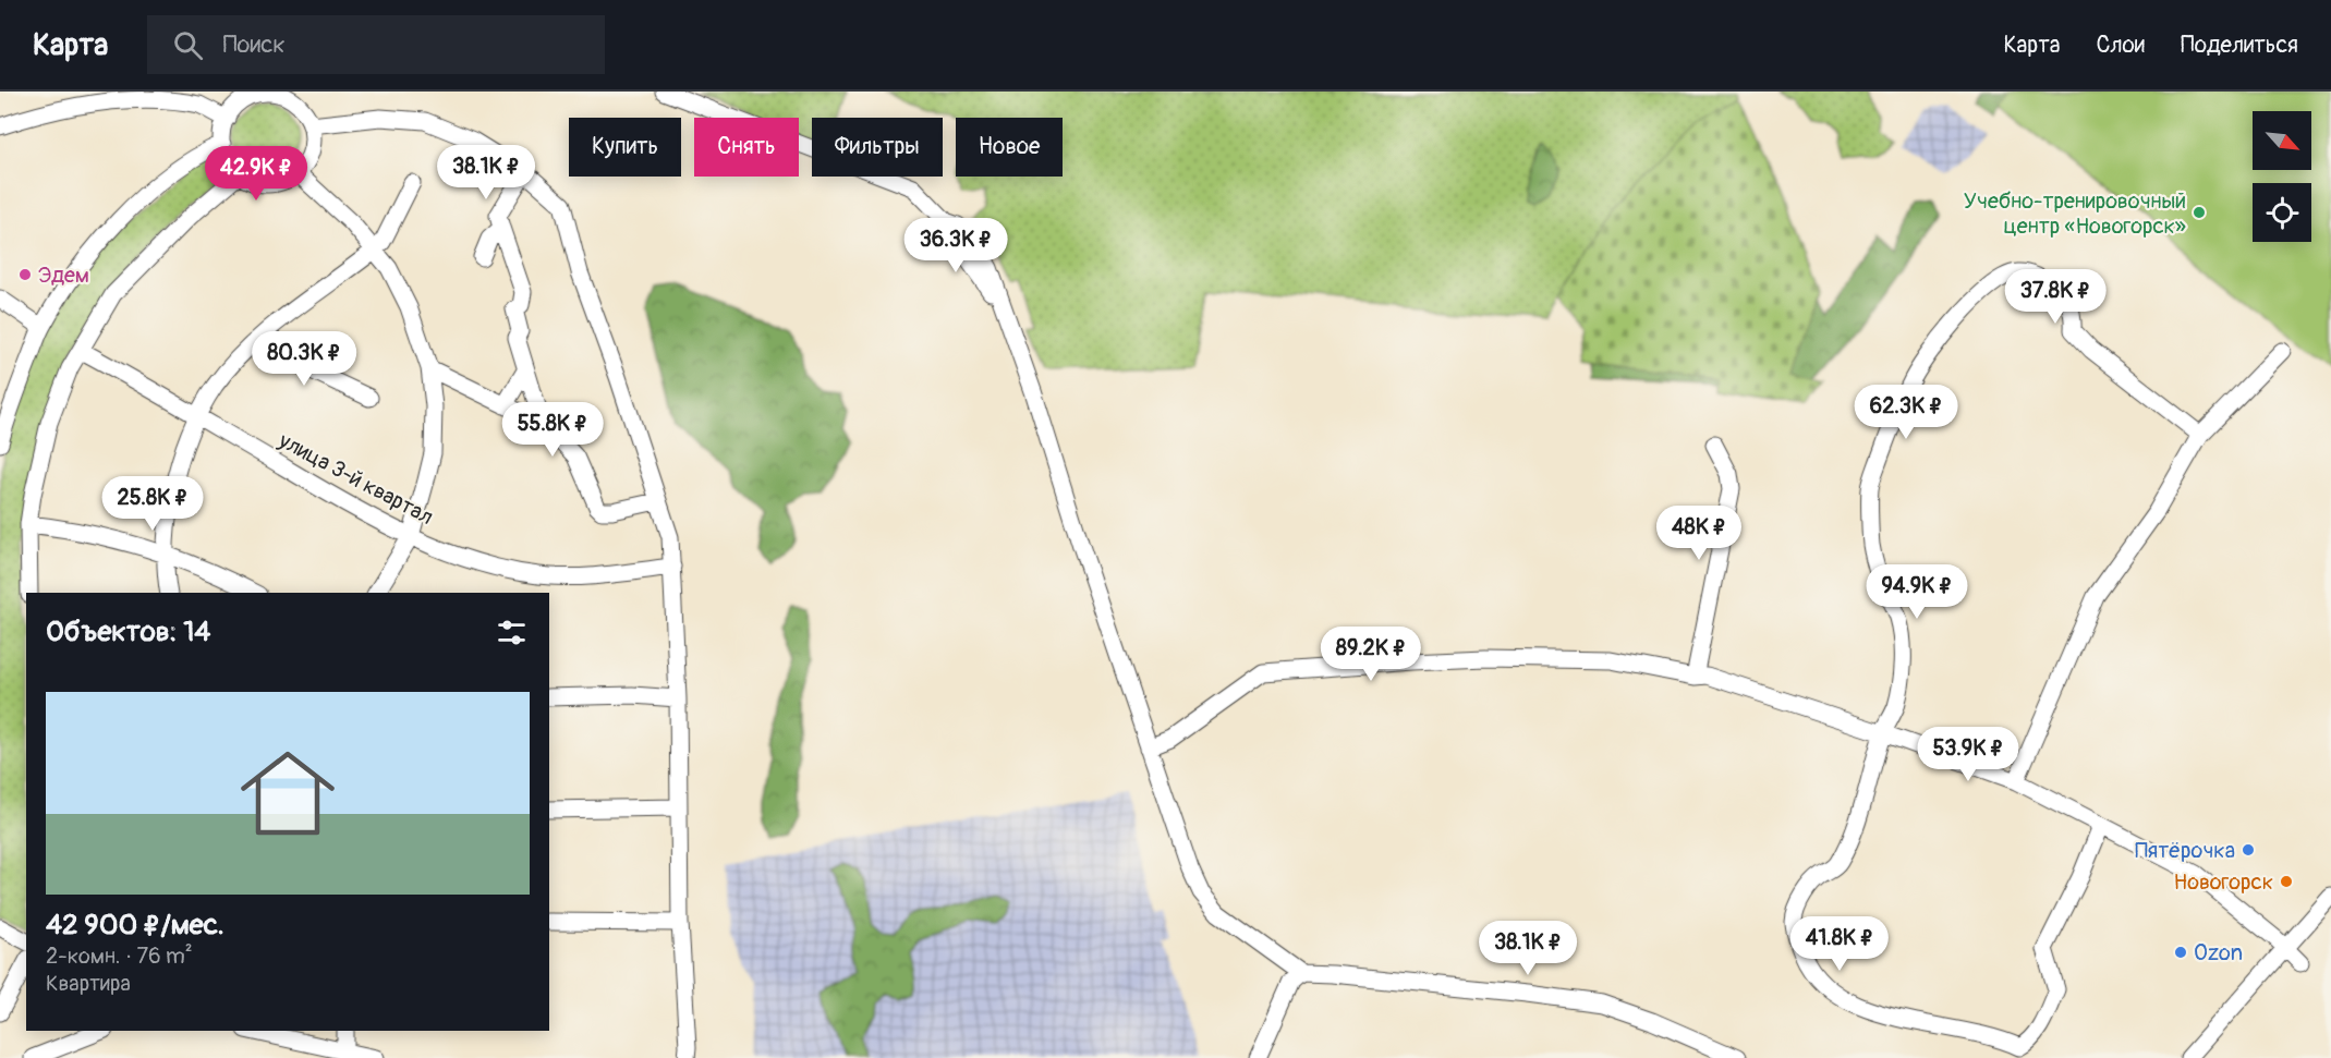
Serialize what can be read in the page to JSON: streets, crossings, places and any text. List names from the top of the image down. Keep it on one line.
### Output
{"streets":{"street":["улица 3-й квартал"]},"places":["Учебно-тренировочный центр «Новогорск»","Эдем","Пятёрочка","Новогорск","Ozon"],"north":"bottom right","page":{"header":"Карта","search":"Поиск","nav":["Карта","Слои","Поделиться"],"chip":["Купить","Снять","Фильтры","Новое"],"price":["38.1K ₽","42.9K ₽","36.3K ₽","37.8K ₽","80.3K ₽","62.3K ₽","55.8K ₽","25.8K ₽","48K ₽","94.9K ₽","89.2K ₽","53.9K ₽","41.8K ₽","38.1K ₽"],"heading":"Объектов: 14","list":[{"name":"42 900 ₽/мес.","note":"2-комн. · 76 m² · Квартира"}]}}
